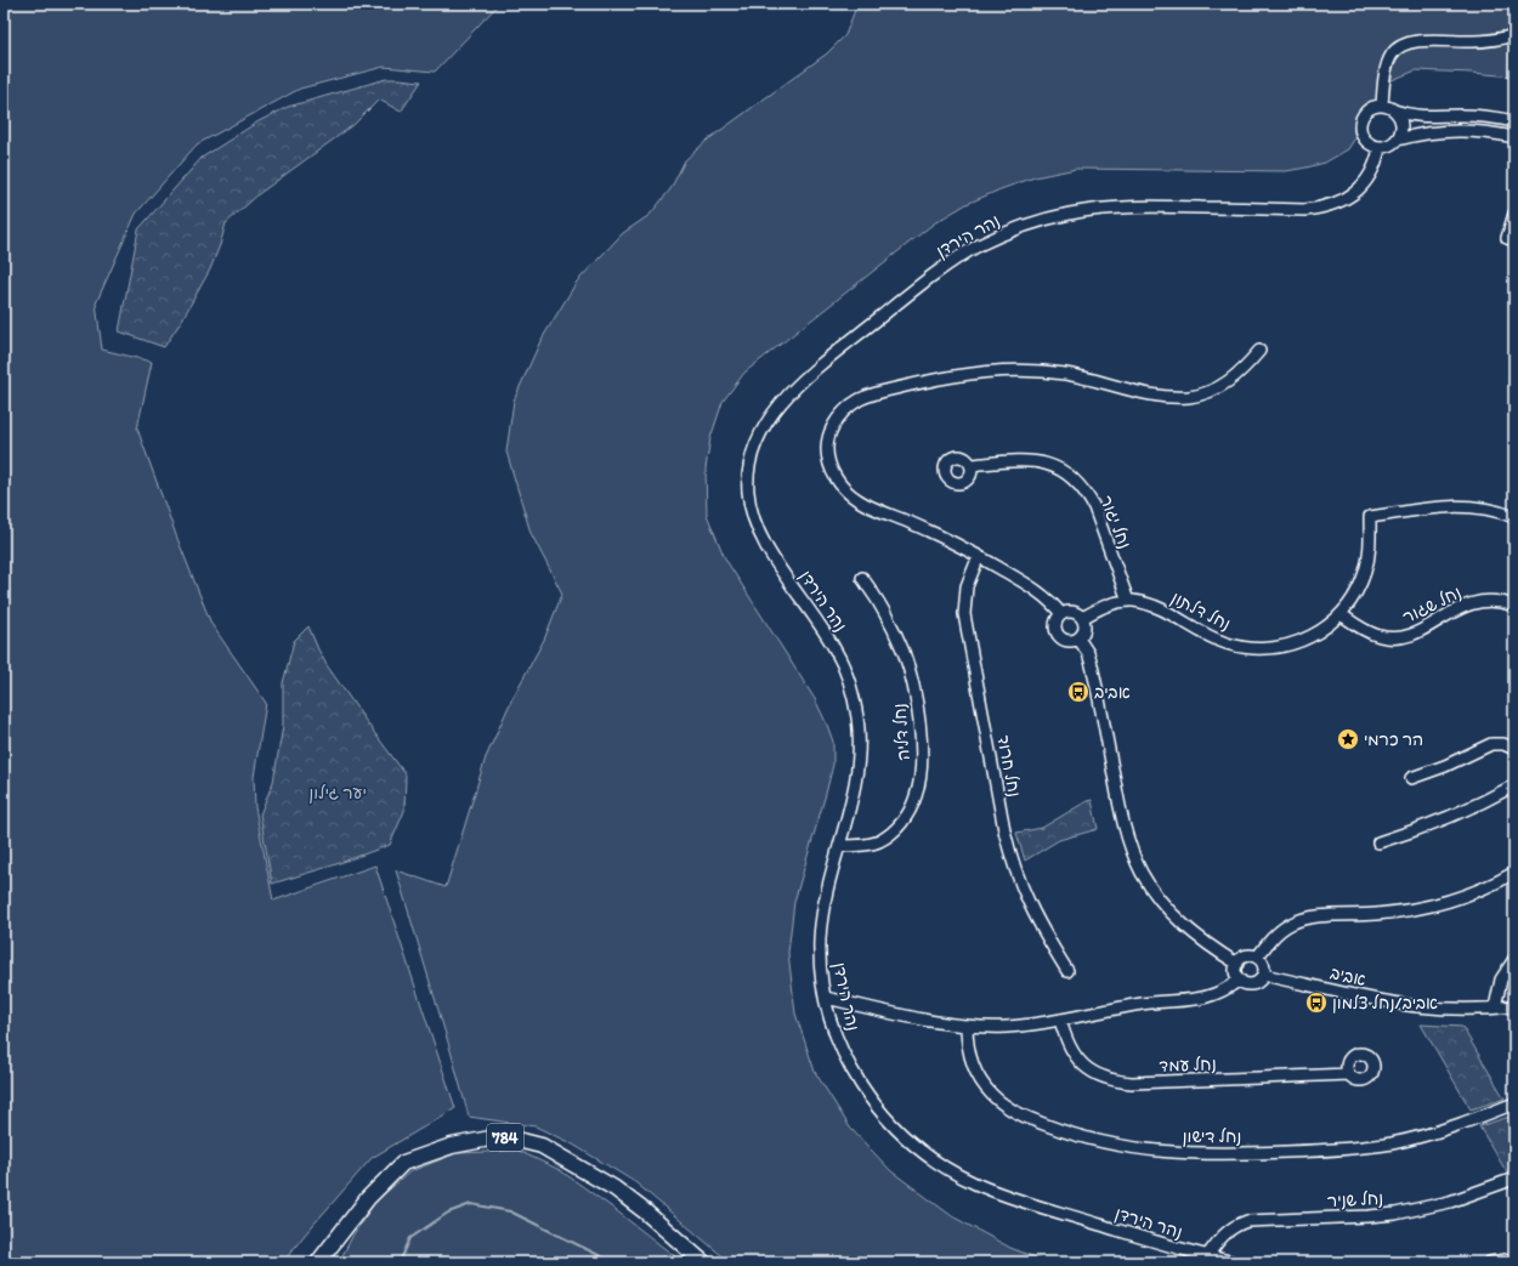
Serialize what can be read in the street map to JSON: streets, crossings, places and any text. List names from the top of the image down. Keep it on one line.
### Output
{"streets":{"main road":["784"],"street":["נהר הירדן","נחל יגור","נחל שגור","נחל דלתון","נחל דליה","נחל חרוד","אביב","נחל עמד","נחל דישון","נחל שניר"]},"crossings":[["נהר הירדן","נחל דליה"],["נהר הירדן","נחל שניר"],["נחל יגור","נחל דלתון"],["נחל שגור","נחל דלתון"]],"parks":["יער גילון"],"places":{"bus stop":["אביב","אביב/נחל צלמון"],"place":["הר כרמי"]}}
